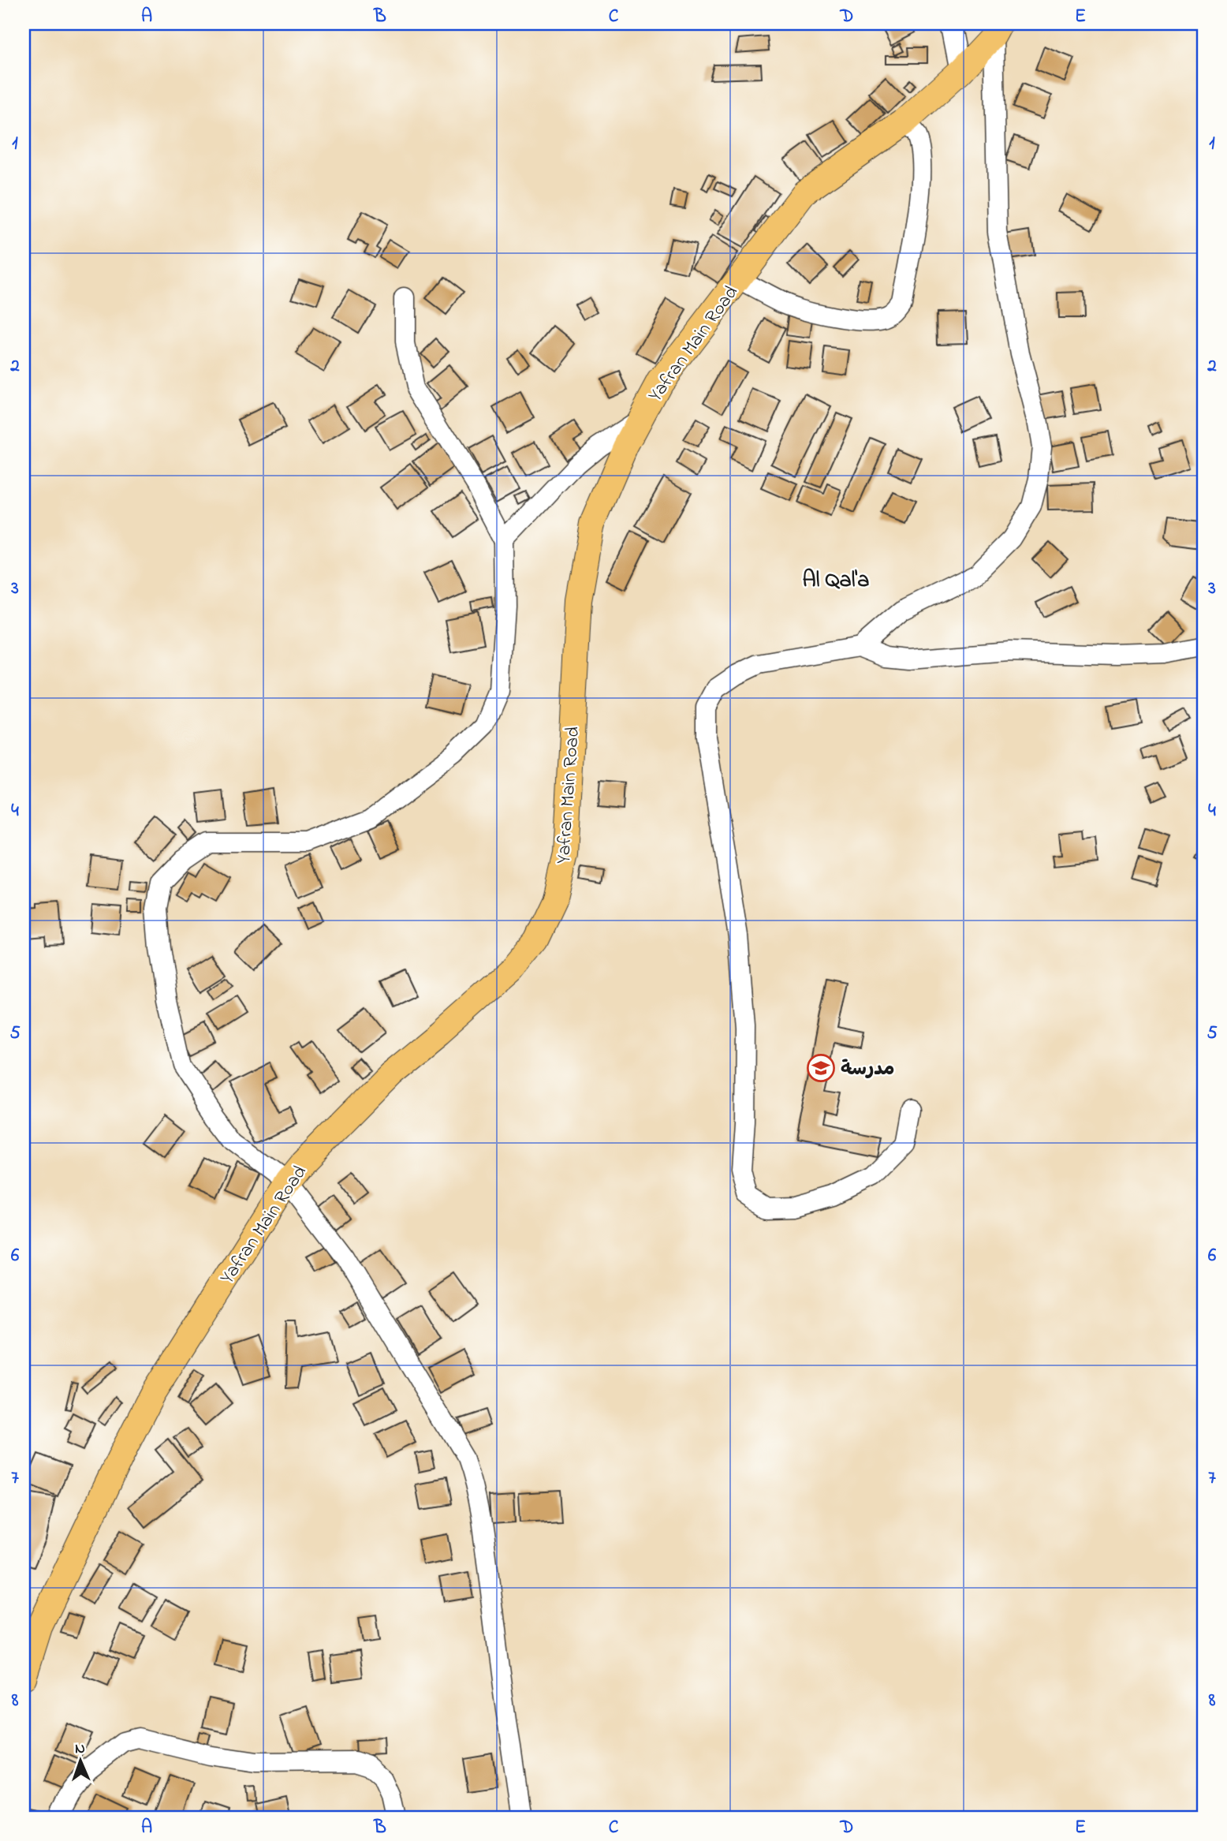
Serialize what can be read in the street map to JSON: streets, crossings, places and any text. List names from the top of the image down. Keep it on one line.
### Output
{"streets":{"main road":["Yafran Main Road"]},"districts":["Al Qal'a"],"places":{"school or university":["مدرسة"]},"north":"top","grid":{"columns":["A","B","C","D","E"],"rows":["1","2","3","4","5","6","7","8"]}}
